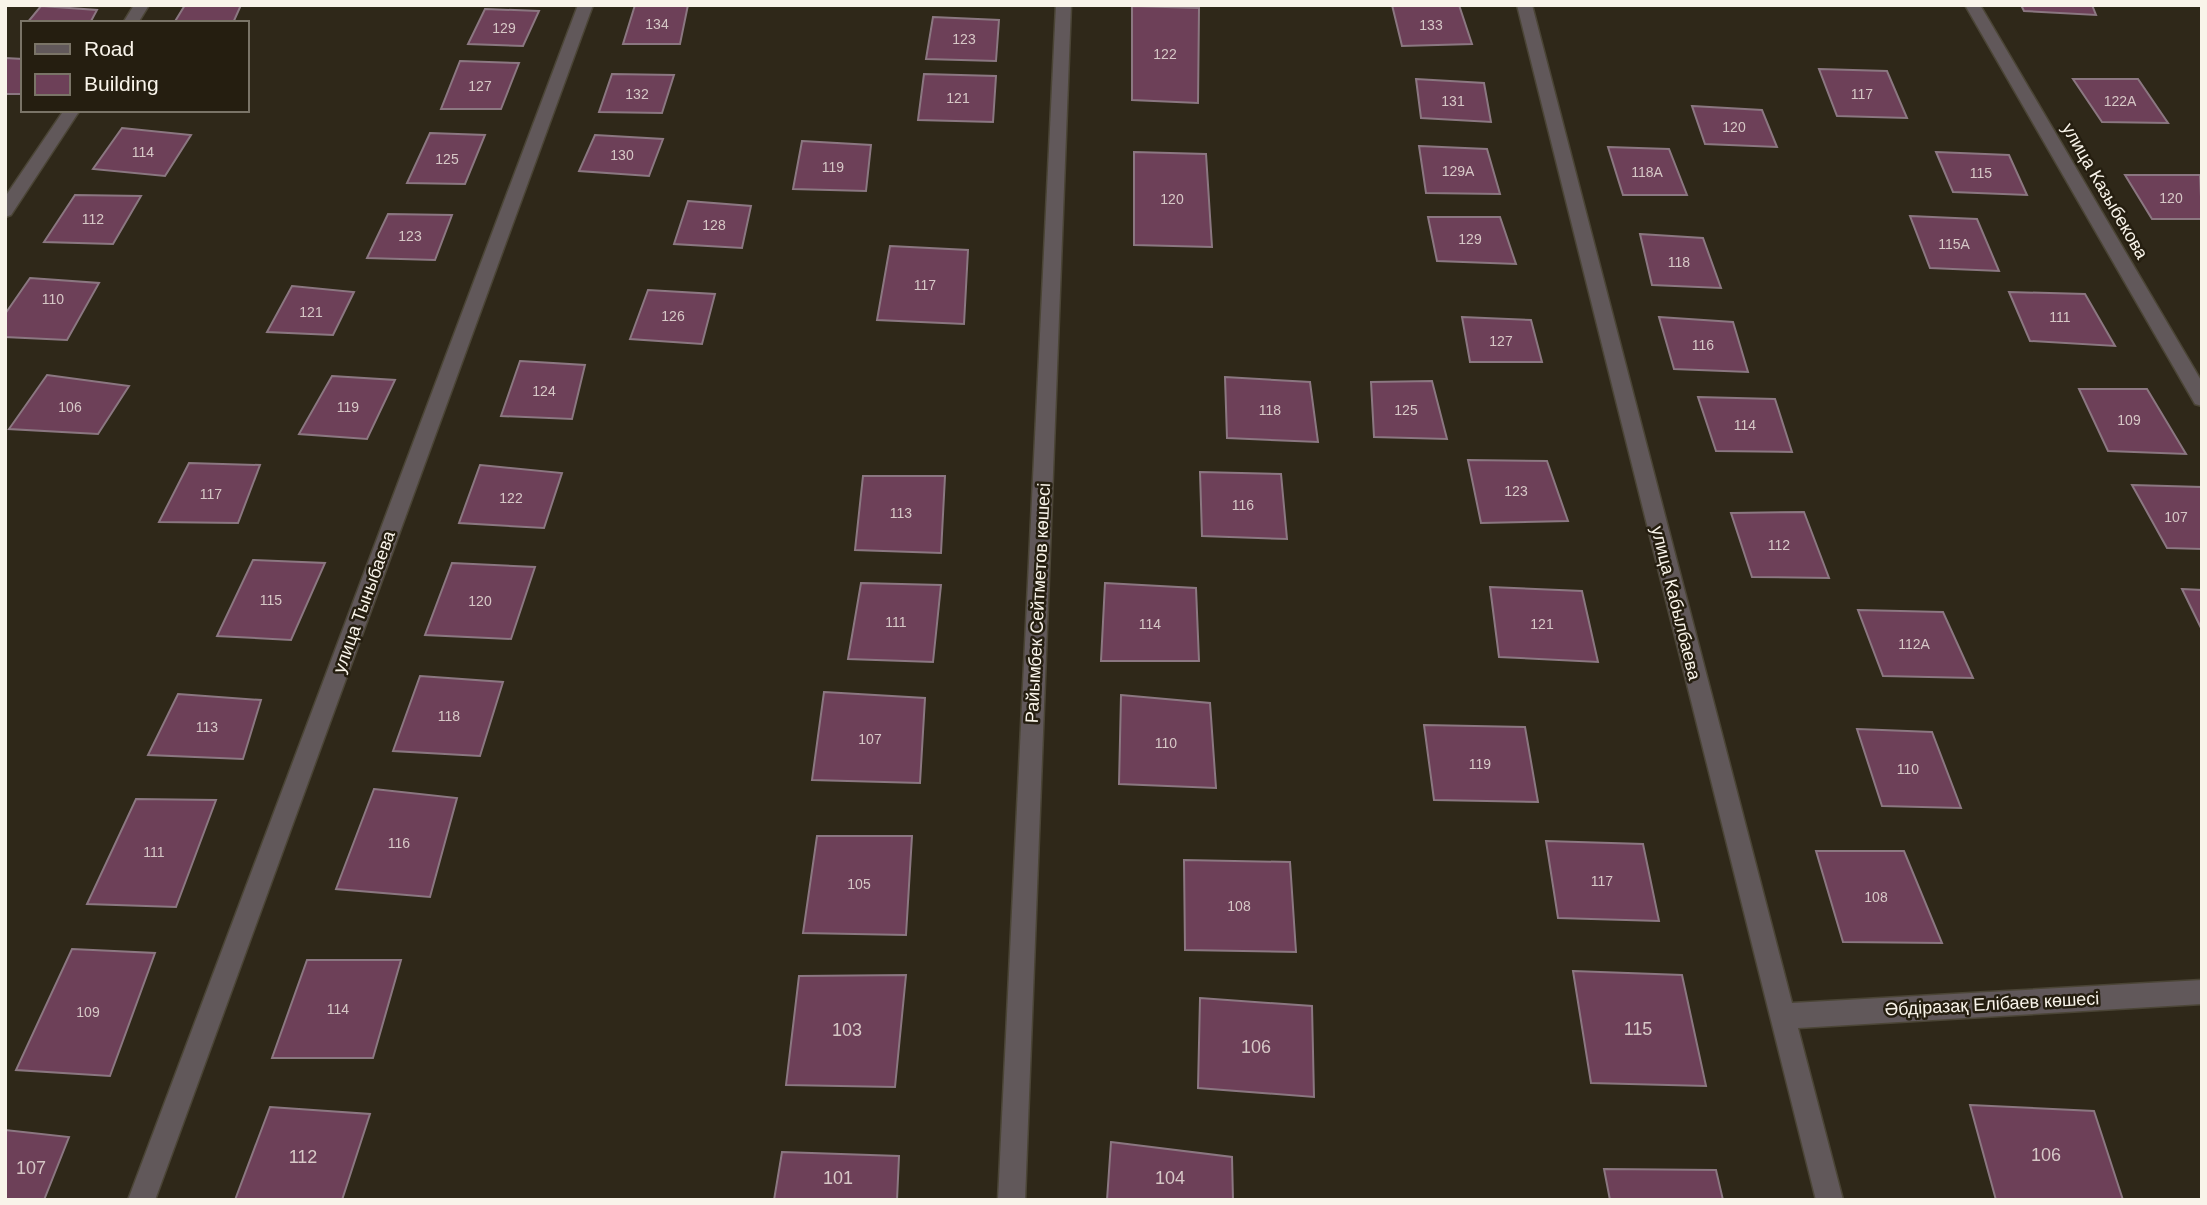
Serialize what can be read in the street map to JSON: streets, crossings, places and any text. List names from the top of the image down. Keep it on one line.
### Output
{"streets":{"street":["улица Казыбекова","улица Тыныбаева","Райымбек Сейтметов көшесі","улица Кабылбаева","Әбдіразақ Елібаев көшесі"]},"crossings":[["улица Кабылбаева","Әбдіразақ Елібаев көшесі"]],"house_numbers":["134","133","129","123","122","127","132","117","121","131","122А","120","114","130","125","119","129А","118А","115","120","120","112","128","123","129","115А","118","117","110","121","126","111","127","116","124","106","119","118","125","109","114","123","117","122","116","113","107","112","115","120","111","114","121","112А","118","113","107","110","119","110","116","111","117","105","108","108","114","109","115","103","106","106","112","107","101","104"],"legend":["Road","Building"]}
